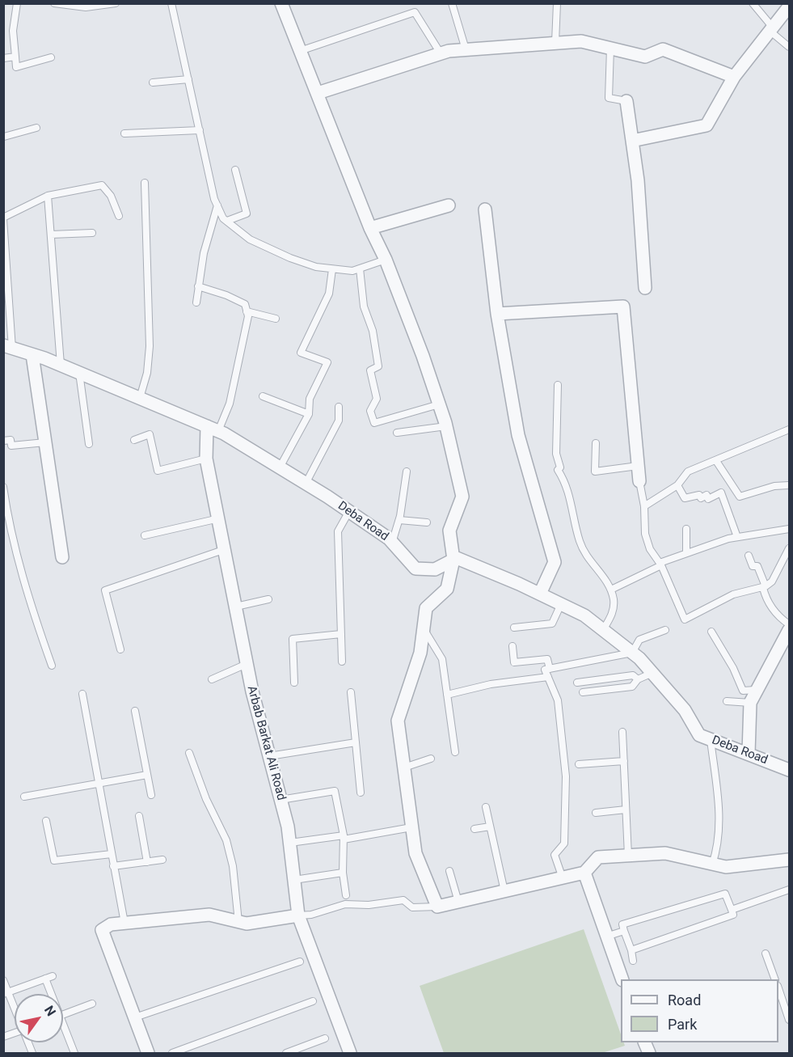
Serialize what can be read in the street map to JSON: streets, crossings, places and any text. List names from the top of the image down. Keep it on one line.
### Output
{"streets":{"street":["Deba Road","Arbab Barkat Ali Road"]},"crossings":[["Deba Road","Arbab Barkat Ali Road"]],"legend":["Road","Park"],"north":"top right"}
